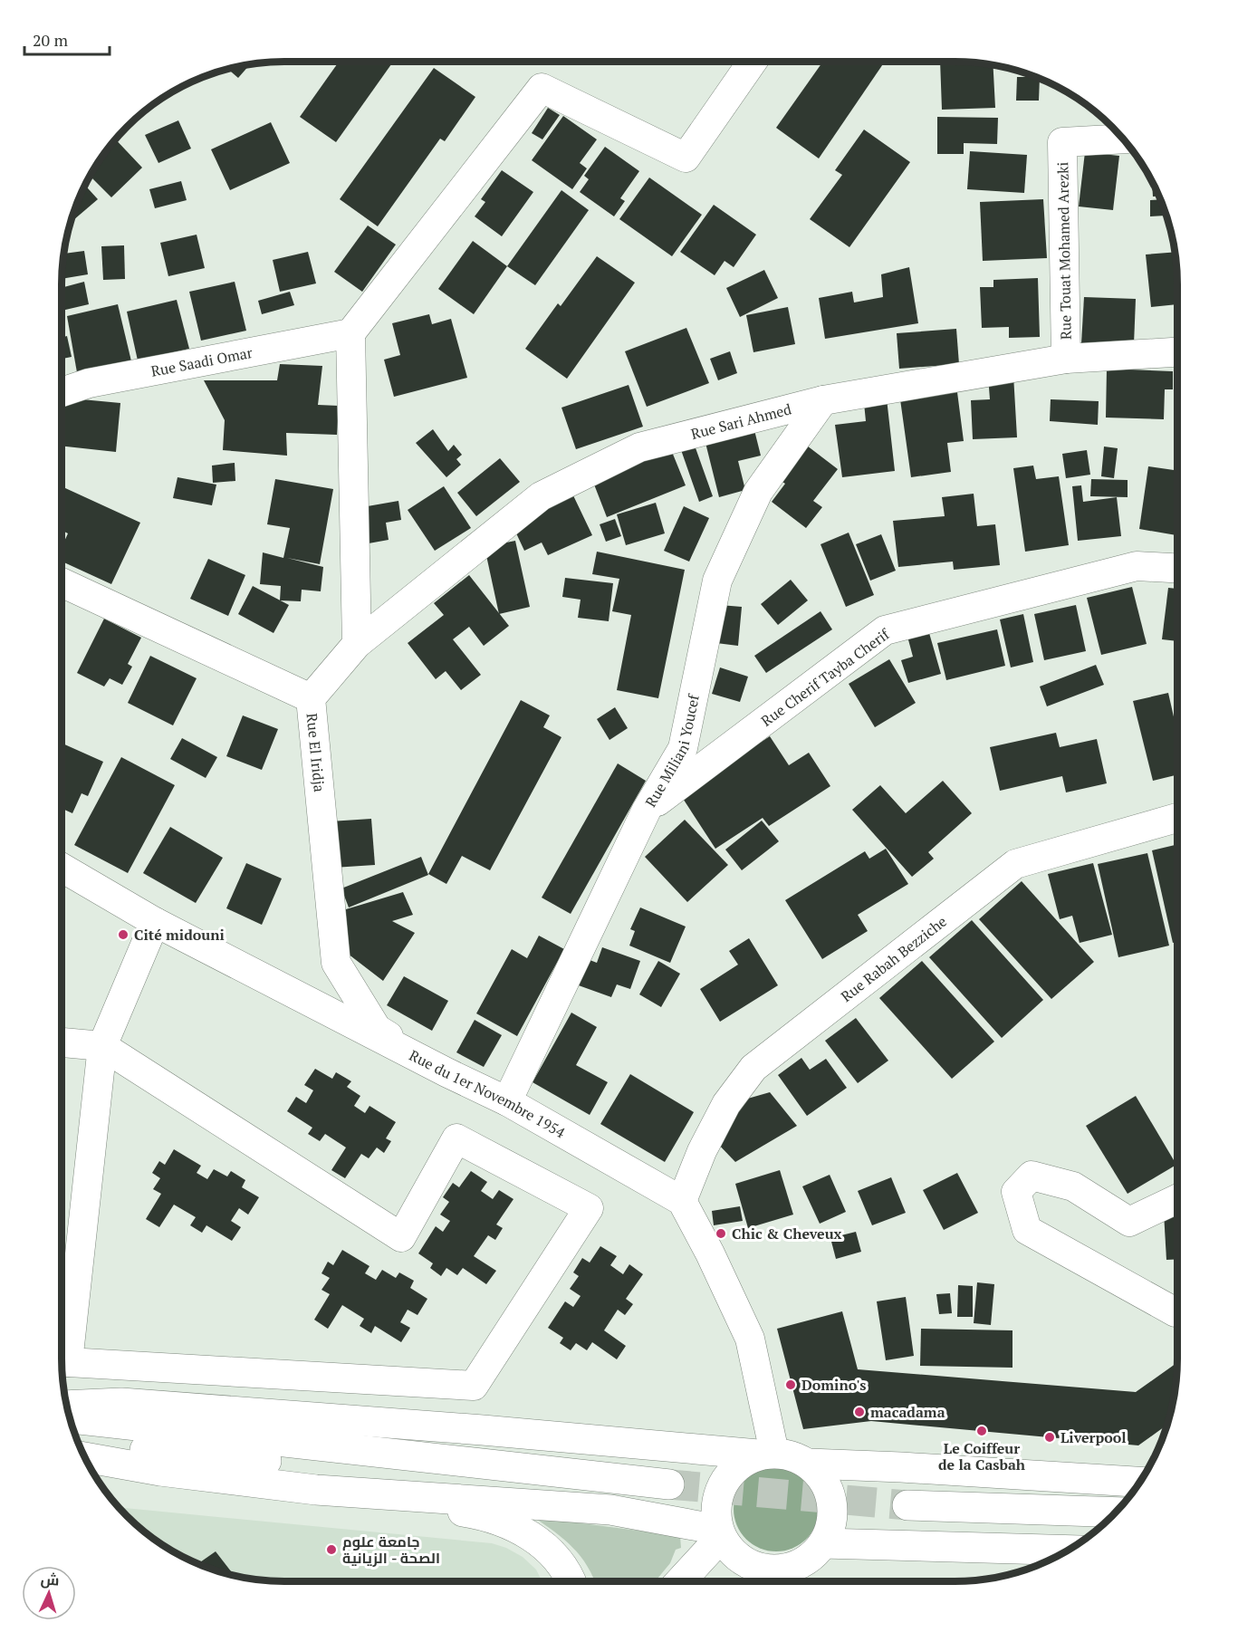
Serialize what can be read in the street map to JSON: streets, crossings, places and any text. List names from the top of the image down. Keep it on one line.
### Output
{"streets":{"street":["Rue Touat Mohamed Arezki","Rue Saadi Omar","Rue Sari Ahmed","Rue Cherif Tayba Cherif","Rue Miliani Youcef","Rue El Iridja","Rue Rabah Bezziche","Rue du 1er Novembre 1954"]},"crossings":[["Rue Touat Mohamed Arezki","Rue Sari Ahmed"],["Rue Sari Ahmed","Rue Miliani Youcef"],["Rue Sari Ahmed","Rue El Iridja"],["Rue Cherif Tayba Cherif","Rue Miliani Youcef"],["Rue Miliani Youcef","Rue du 1er Novembre 1954"],["Rue El Iridja","Rue du 1er Novembre 1954"],["Rue Rabah Bezziche","Rue du 1er Novembre 1954"]],"places":["Cité midouni","Chic & Cheveux","Domino's","macadama","Le Coiffeur de la Casbah","Liverpool","جامعة علوم الصحة - الزيانية"],"scale_bar":"20 m","north":"top"}
